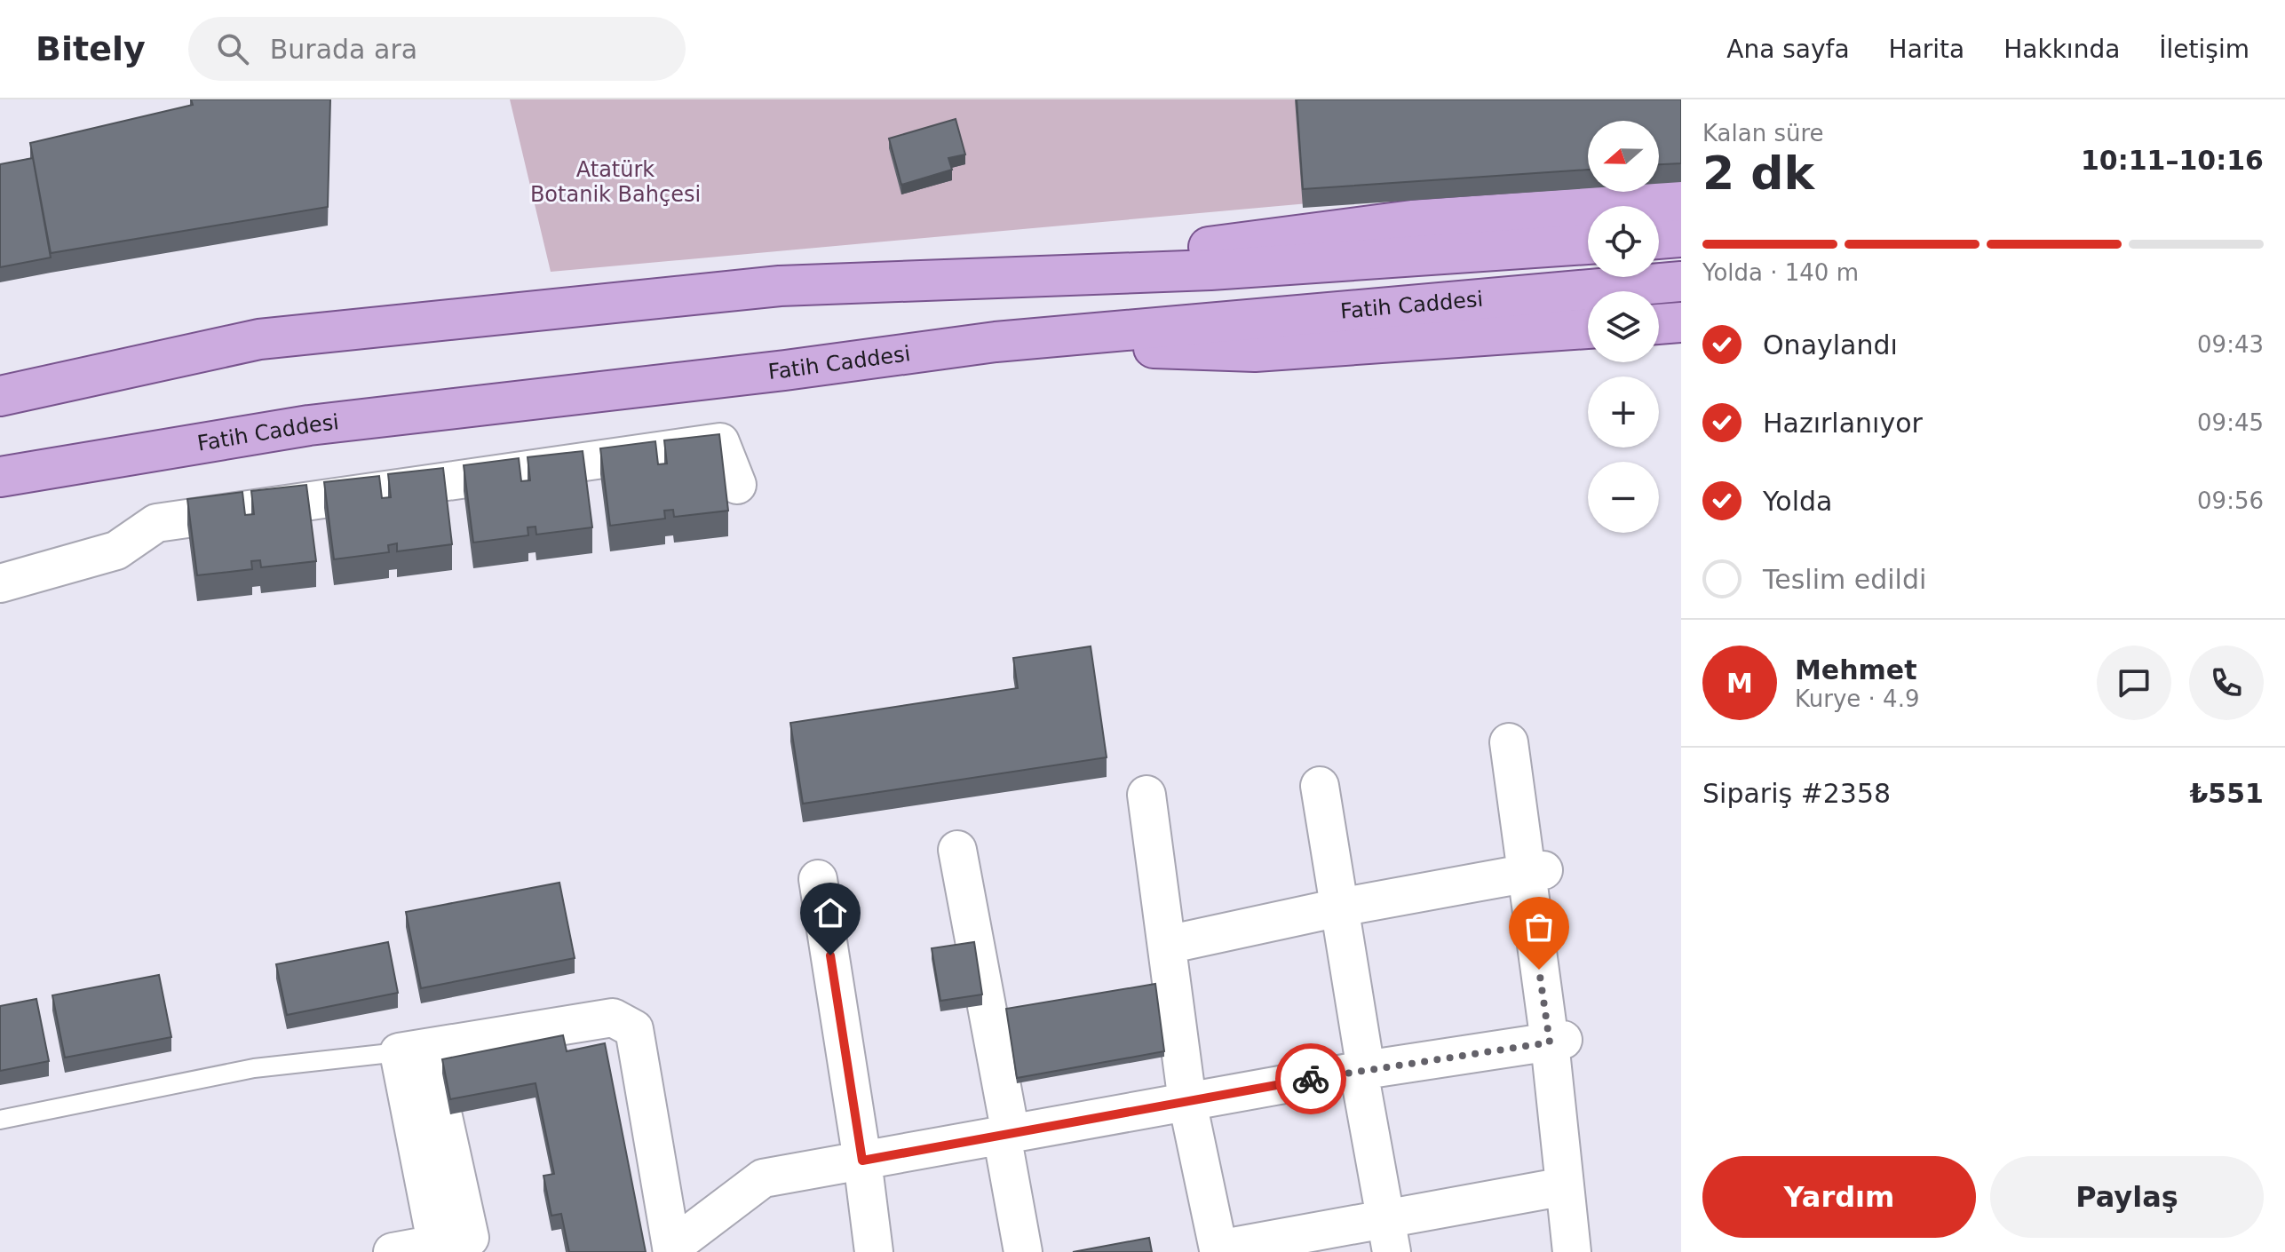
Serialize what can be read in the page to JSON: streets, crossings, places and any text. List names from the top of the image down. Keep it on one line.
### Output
{"streets":{"main road":["Fatih Caddesi"]},"parks":["Atatürk Botanik Bahçesi"],"north":"left","page":{"header":"Bitely","search":"Burada ara","nav":["Ana sayfa","Harita","Hakkında","İletişim"],"heading":["2 dk","Kalan süre","10:11–10:16"],"panel":["Mehmet","Kurye · 4.9","Sipariş #2358","₺551"],"map_buttons":["+","−"],"bar":"Yolda · 140 m","list":[["Onaylandı","09:43"],["Hazırlanıyor","09:45"],["Yolda","09:56"],"Teslim edildi"],"round":"M","buttons":["Yardım","Paylaş"]}}
